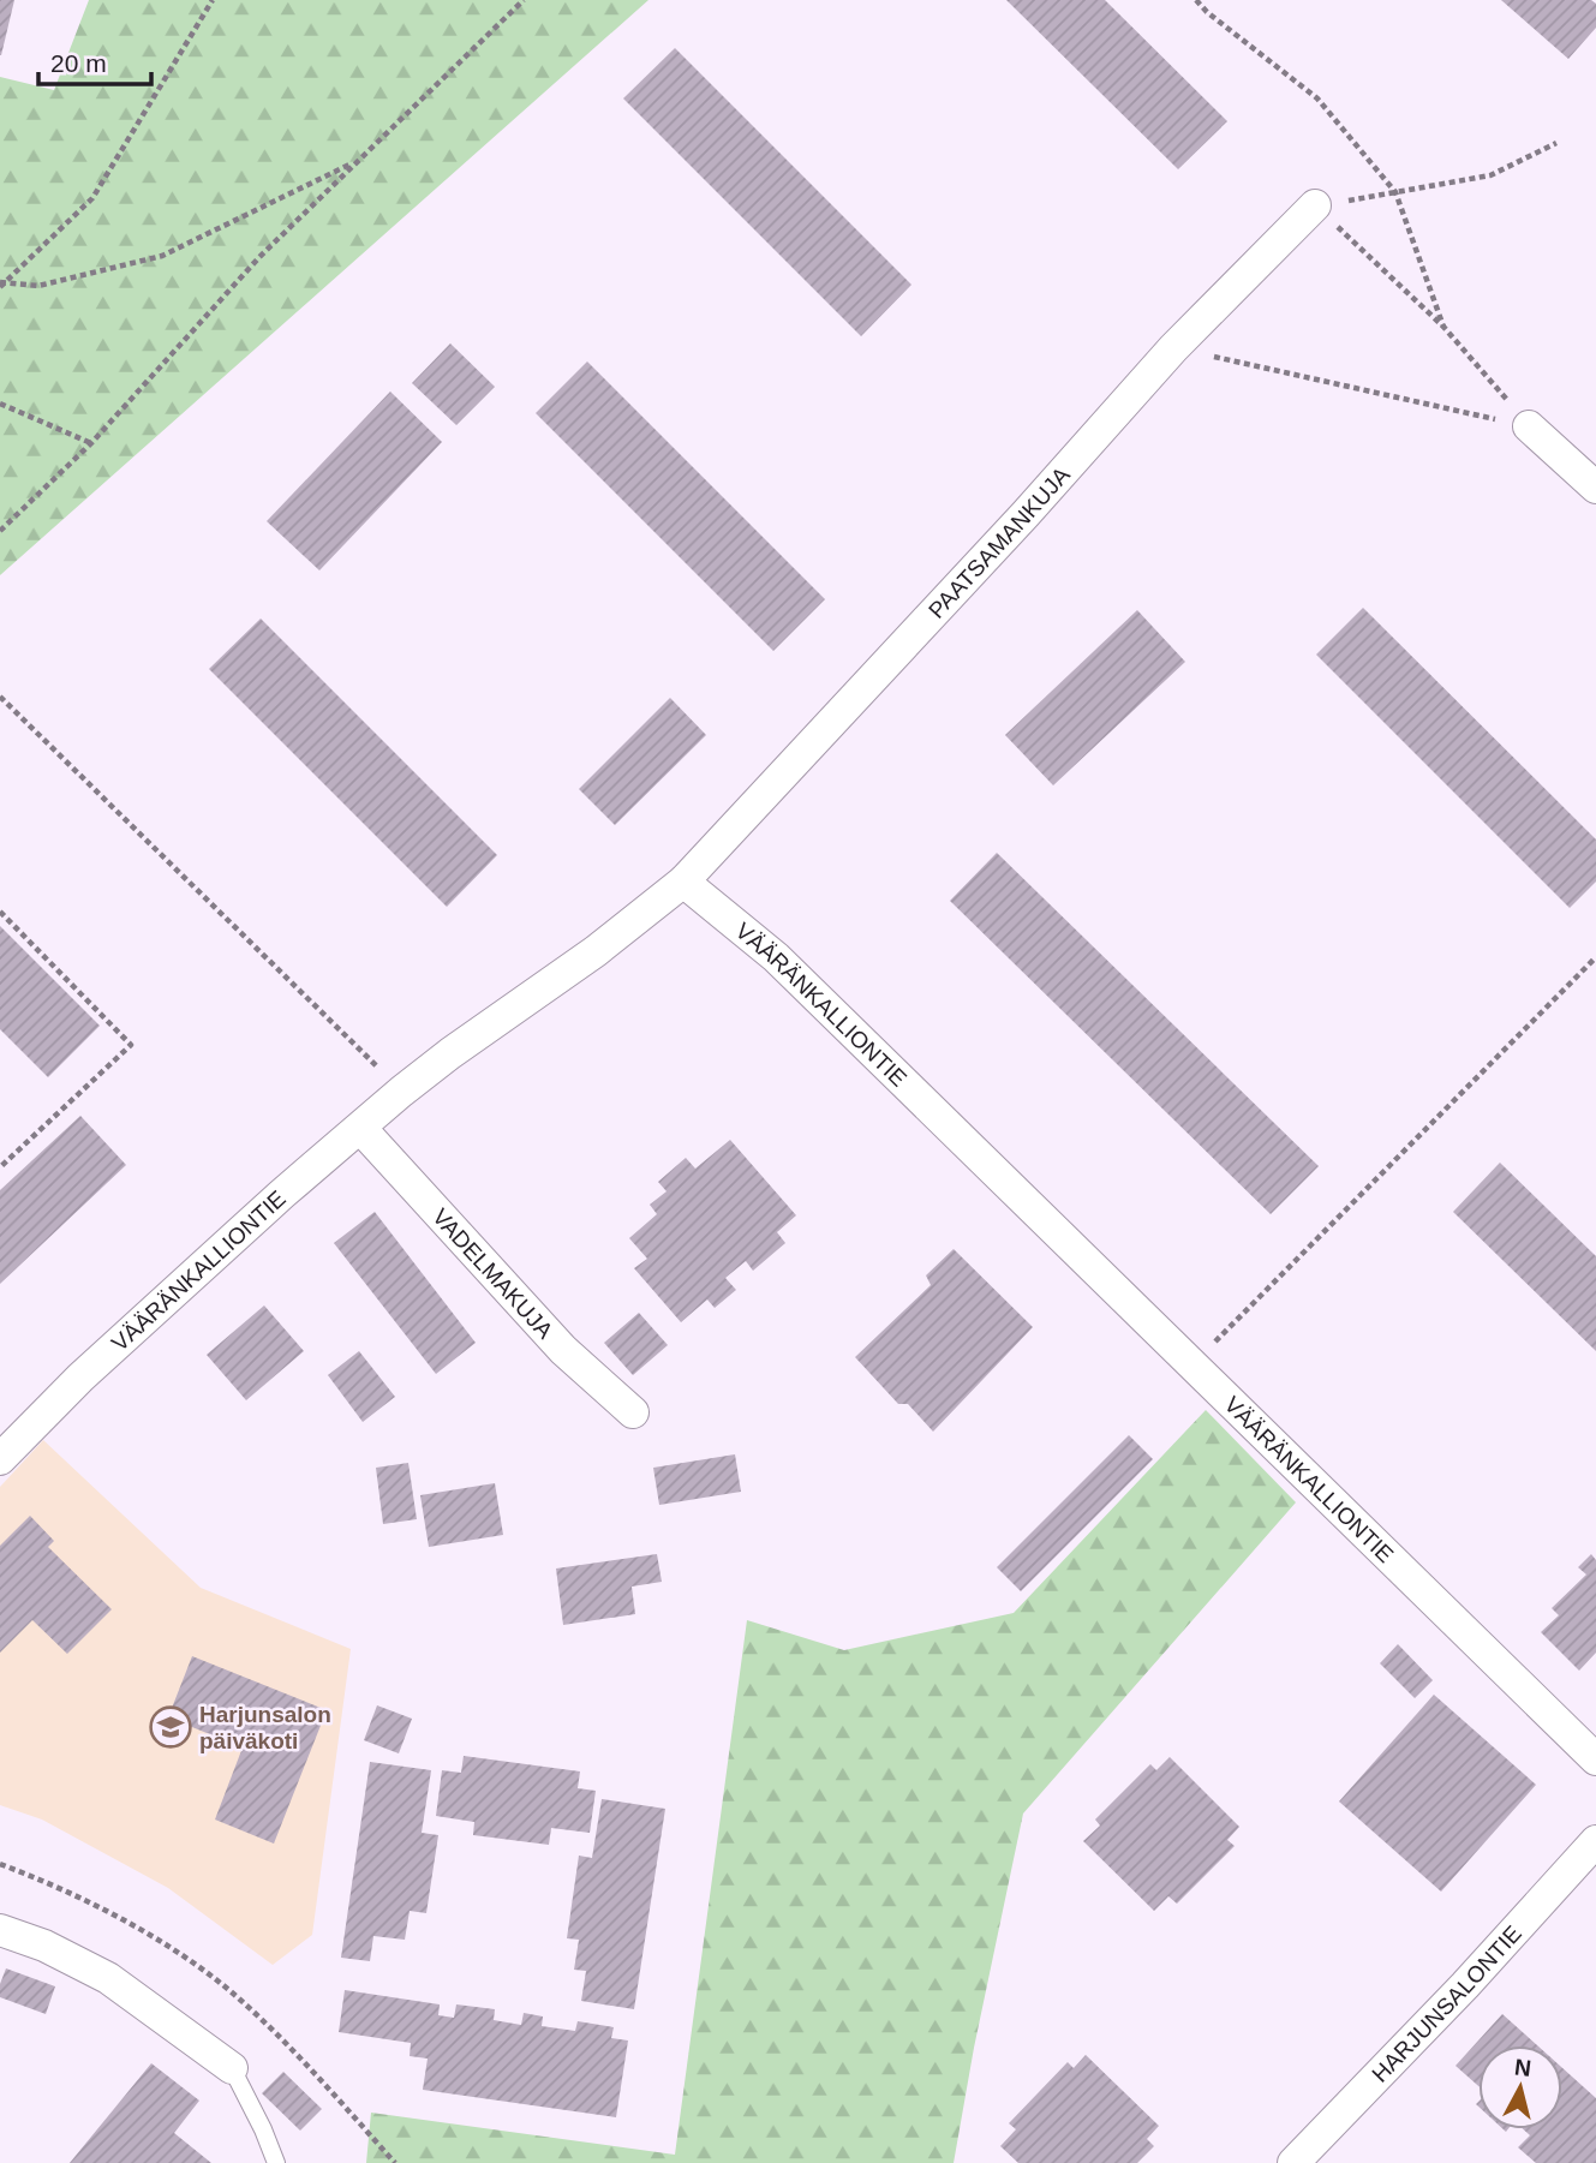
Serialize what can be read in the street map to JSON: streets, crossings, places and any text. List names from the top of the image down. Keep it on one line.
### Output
{"streets":{"street":["PAATSAMANKUJA","VÄÄRÄNKALLIONTIE","VADELMAKUJA","HARJUNSALONTIE"]},"crossings":[["PAATSAMANKUJA","VÄÄRÄNKALLIONTIE"],["VÄÄRÄNKALLIONTIE","VADELMAKUJA"]],"places":{"school or university":["Harjunsalon päiväkoti"]},"scale_bar":"20 m","north":"top"}
